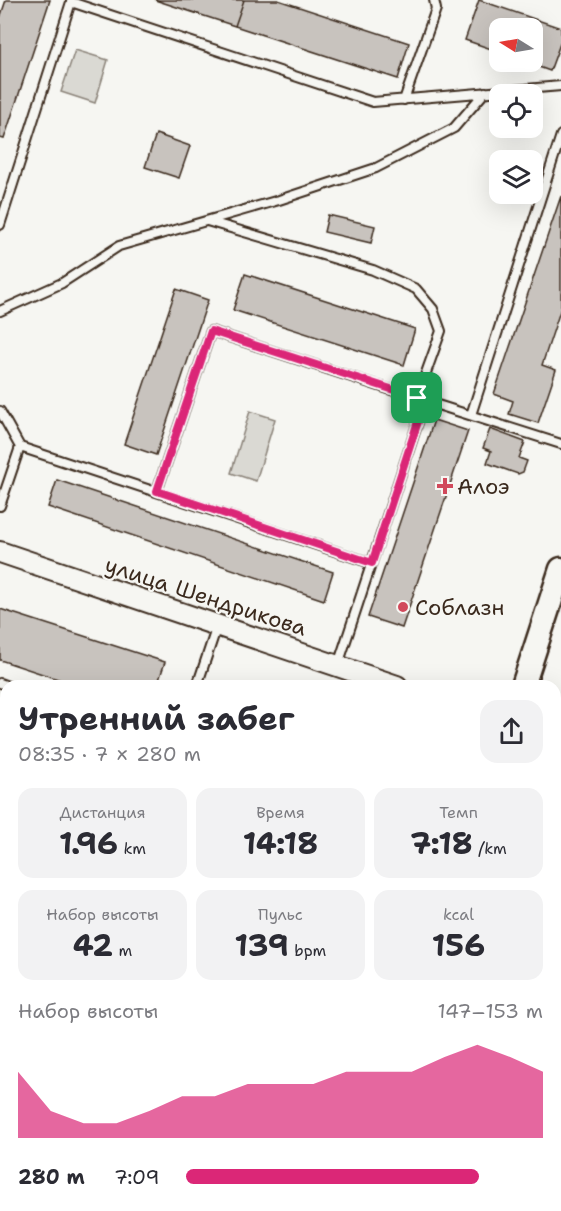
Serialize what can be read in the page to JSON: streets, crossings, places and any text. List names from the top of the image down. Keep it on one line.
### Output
{"streets":{"street":["улица Шендрикова"]},"places":{"health":["Алоэ"],"other":["Соблазн"]},"north":"left","page":{"heading":["Утренний забег","08:35 · 7 × 280 m"],"stats":[["Дистанция","1.96 km"],["Время","14:18"],["Темп","7:18 /km"],["Набор высоты","42 m"],["Пульс","139 bpm"],["kcal","156"]],"chart":["Набор высоты","147–153 m"],"list":[{"name":"280 m","note":"7:09"}]}}
